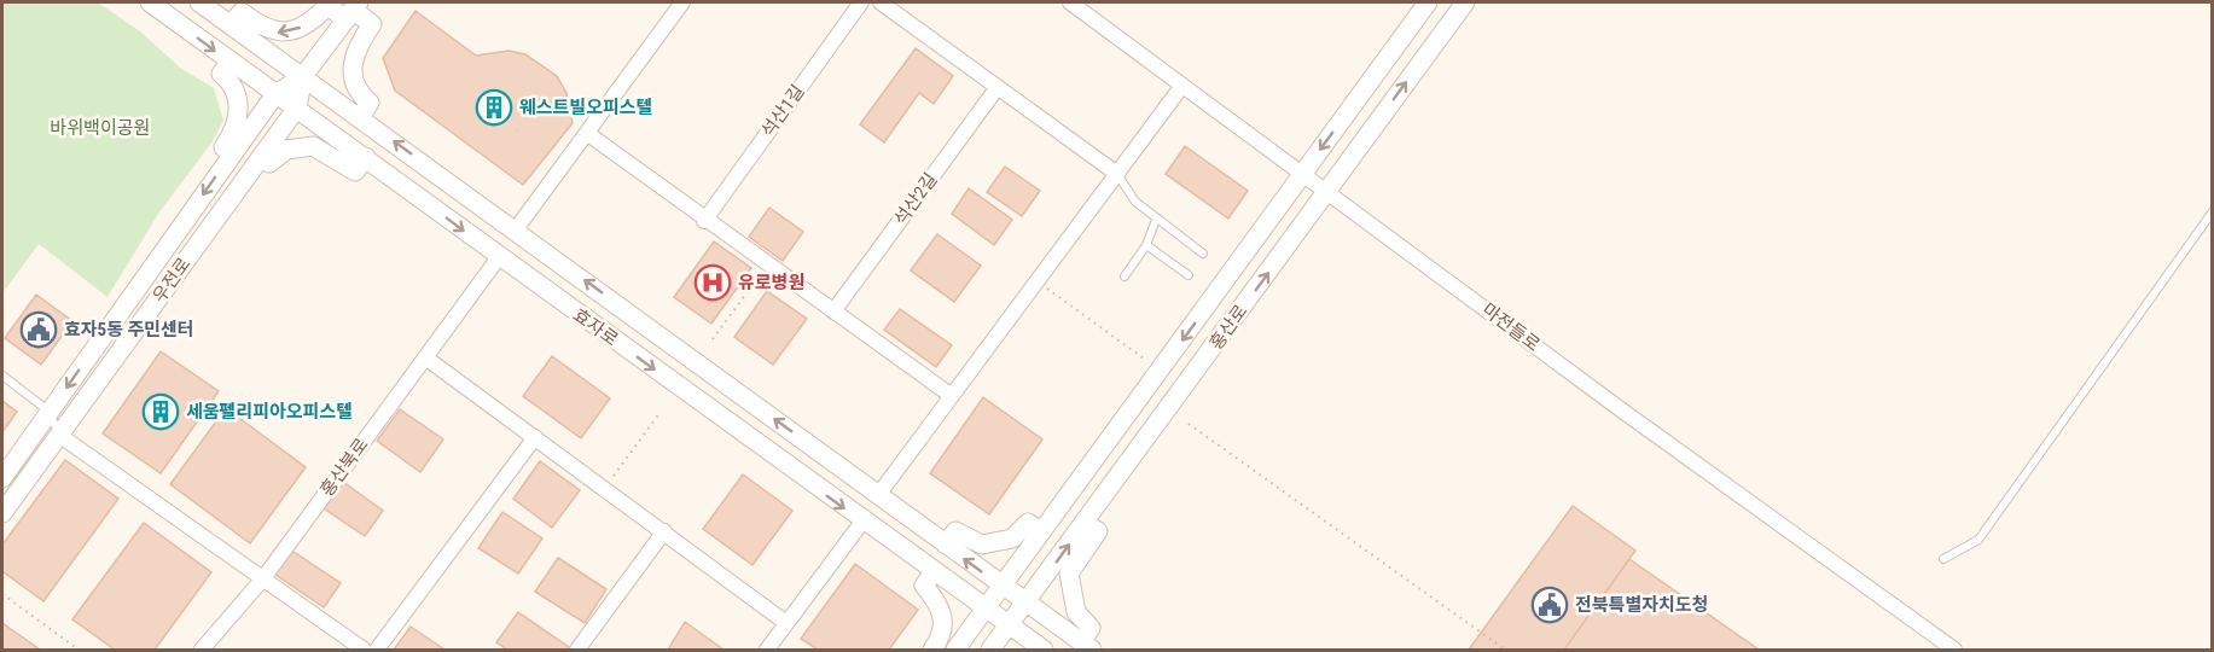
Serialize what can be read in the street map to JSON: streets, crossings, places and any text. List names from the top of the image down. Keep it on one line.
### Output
{"streets":{"street":["석산1길","석산2길","우전로","효자로","홍산로","마전들로","홍산북로"]},"crossings":[["우전로","효자로"],["효자로","홍산로"],["효자로","홍산북로"],["홍산로","마전들로"]],"parks":["바위백이공원"],"places":{"building":["웨스트빌오피스텔","세움펠리피아오피스텔"],"hospital":["유로병원"],"public building":["효자5동 주민센터","전북특별자치도청"]}}
